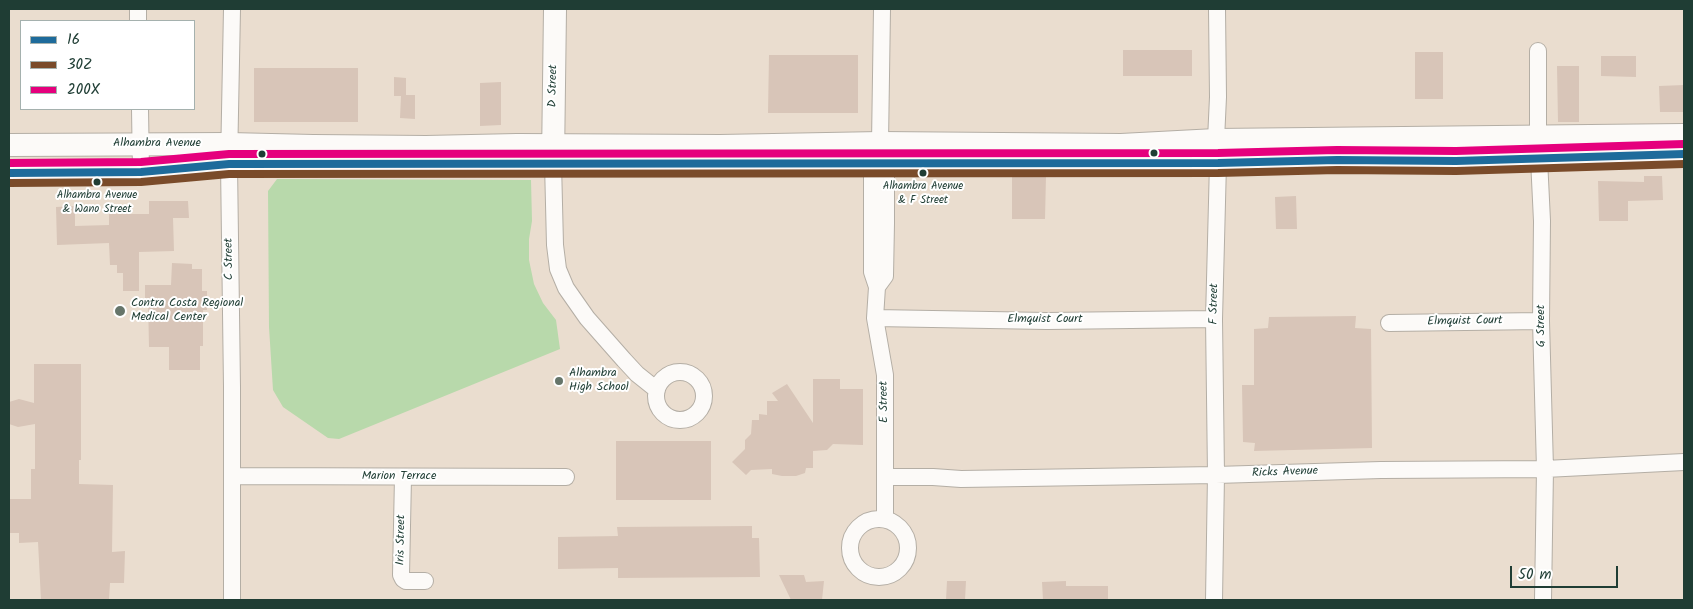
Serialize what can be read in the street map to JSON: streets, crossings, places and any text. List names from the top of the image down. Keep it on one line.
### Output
{"streets":{"main road":["D Street","Alhambra Avenue"],"street":["C Street","F Street","Elmquist Court","G Street","E Street","Ricks Avenue","Marion Terrace","Iris Street"]},"crossings":[["D Street","Alhambra Avenue"],["Alhambra Avenue","C Street"],["Alhambra Avenue","F Street"],["Alhambra Avenue","G Street"],["Alhambra Avenue","E Street"],["C Street","Marion Terrace"],["F Street","Elmquist Court"],["F Street","Ricks Avenue"],["Elmquist Court","G Street"],["Elmquist Court","E Street"],["G Street","Ricks Avenue"],["E Street","Ricks Avenue"],["Marion Terrace","Iris Street"]],"places":["Alhambra Avenue & F Street","Alhambra Avenue & Wano Street","Contra Costa Regional Medical Center","Alhambra High School"],"lines":["transit line 200X","transit line 16","transit line 30Z"],"legend":["16","30Z","200X"],"scale_bar":"50 m"}
